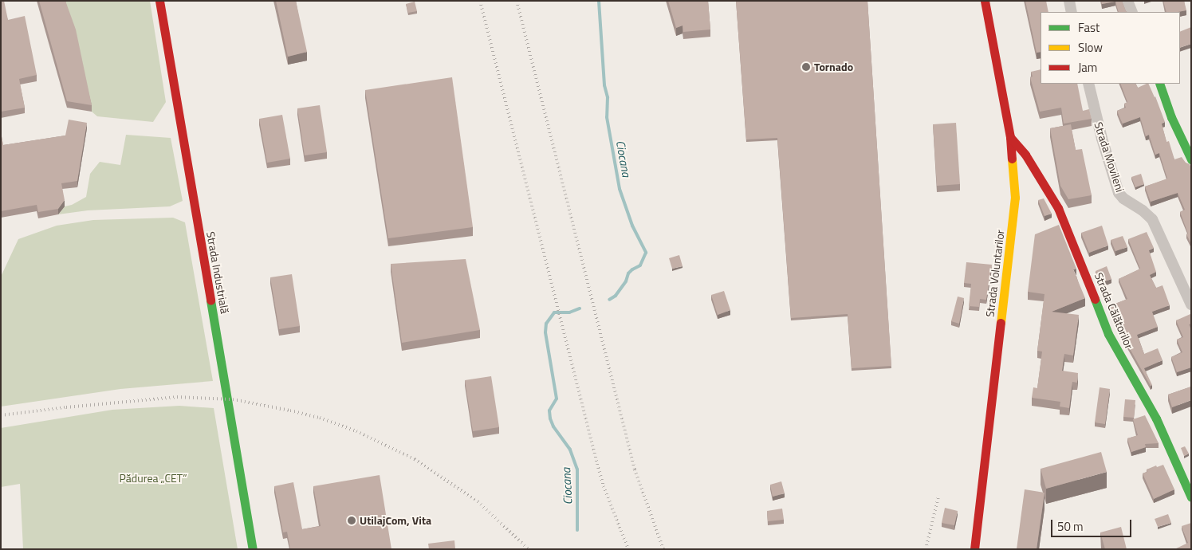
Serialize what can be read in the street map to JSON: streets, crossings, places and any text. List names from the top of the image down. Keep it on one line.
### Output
{"streets":{"main road":["Strada Industrială","Strada Voluntarilor","Strada Călătorilor"],"street":["Strada Movileni"]},"crossings":[["Strada Voluntarilor","Strada Călătorilor"]],"water":["Ciocana"],"parks":["Pădurea „CET”"],"places":["Tornado","UtilajCom, Vita"],"legend":["Fast","Slow","Jam"],"scale_bar":"50 m"}
